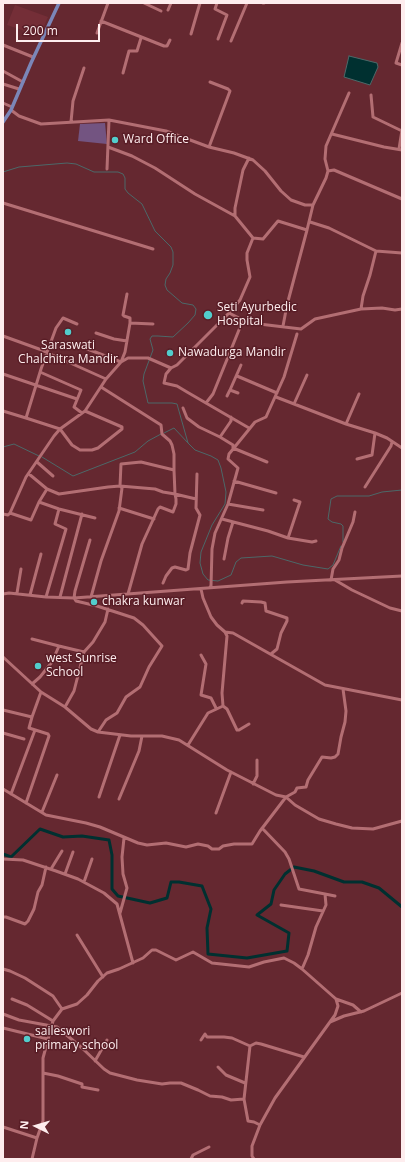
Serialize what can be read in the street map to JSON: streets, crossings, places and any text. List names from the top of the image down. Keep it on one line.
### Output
{"places":["Ward Office","Seti Ayurbedic Hospital","Saraswati Chalchitra Mandir","Nawadurga Mandir","chakra kunwar","west Sunrise School","saileswori primary school"],"scale_bar":"200 m","north":"left"}
